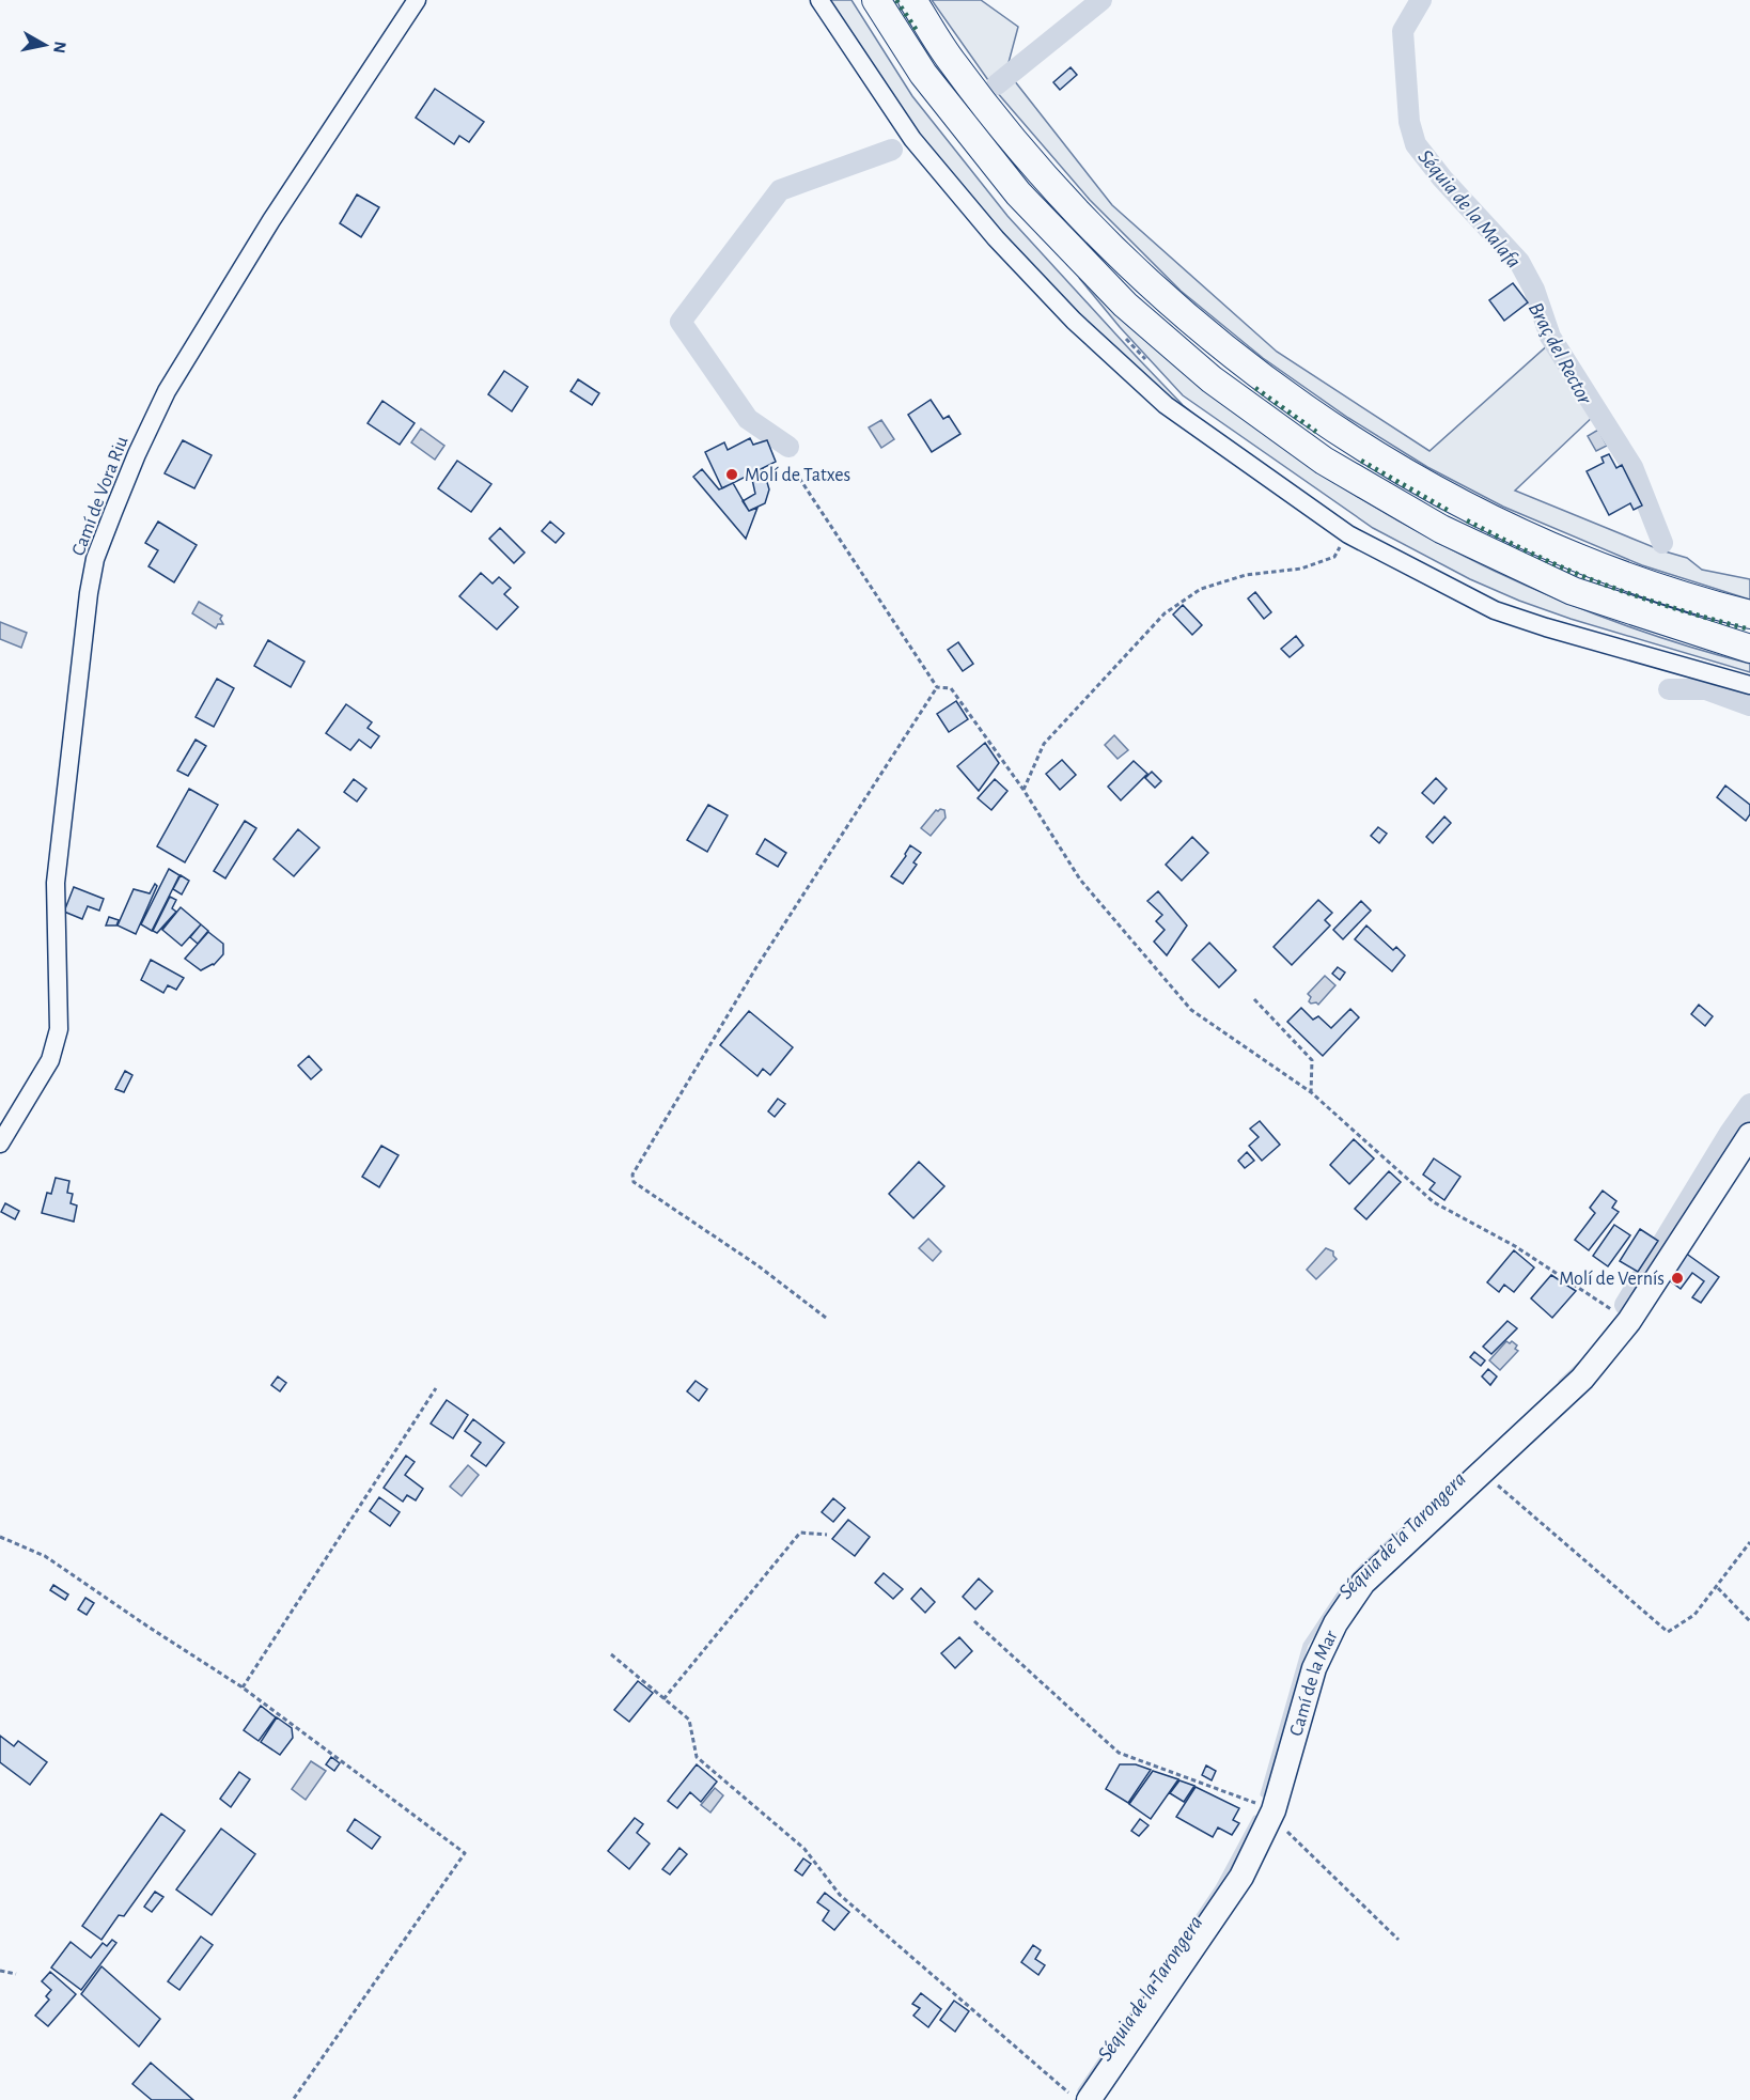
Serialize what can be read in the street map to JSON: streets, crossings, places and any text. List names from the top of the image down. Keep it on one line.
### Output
{"streets":{"street":["Camí de Vora Riu","Camí de la Mar"]},"water":["Séquia de la Malafa","Braç del Rector","Séquia de la Tarongera"],"places":["Molí de Tatxes","Molí de Vernís"],"north":"right"}
